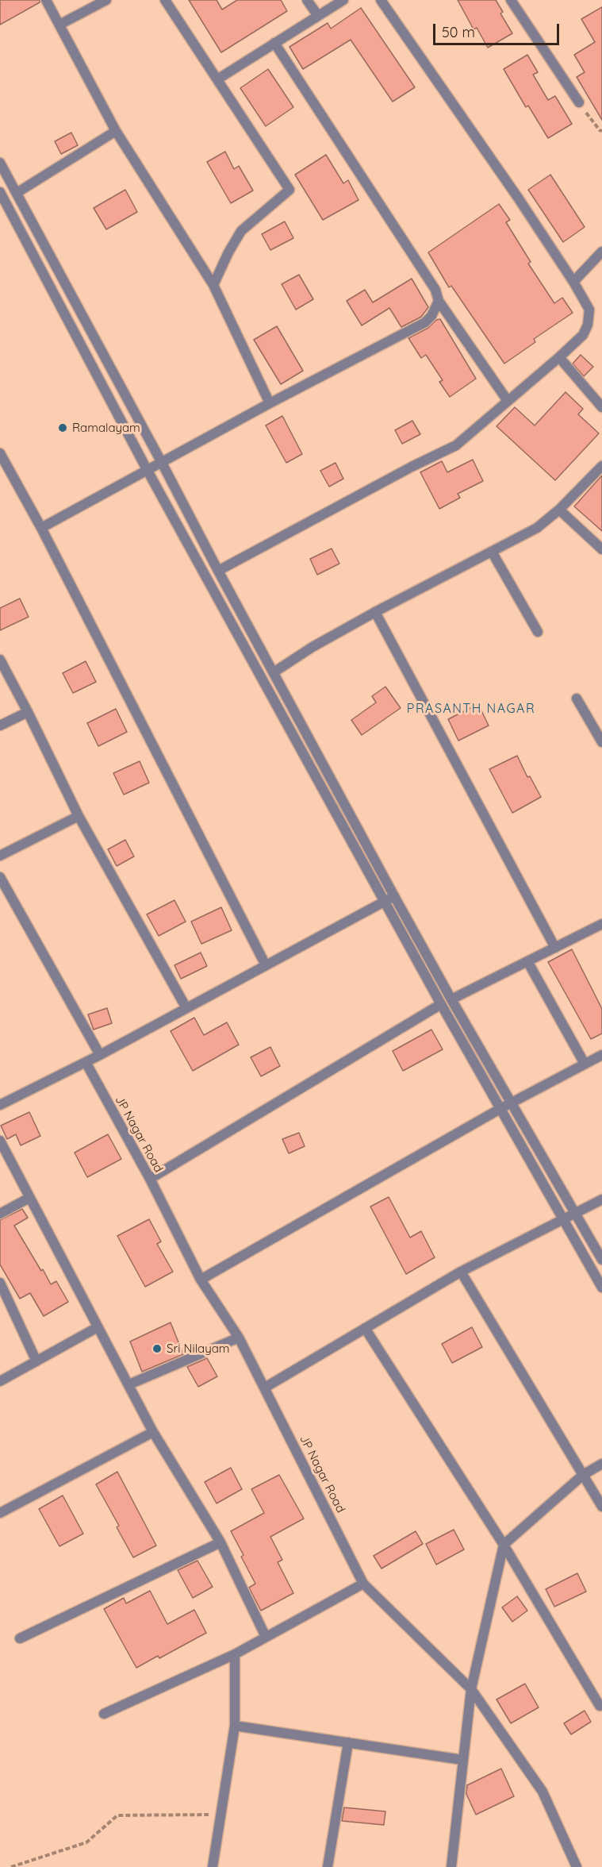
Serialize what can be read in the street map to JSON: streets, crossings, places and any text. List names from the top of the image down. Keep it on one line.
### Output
{"streets":{"street":["JP Nagar Road"]},"districts":["PRASANTH NAGAR"],"places":["Ramalayam","Sri Nilayam"],"scale_bar":"50 m"}
